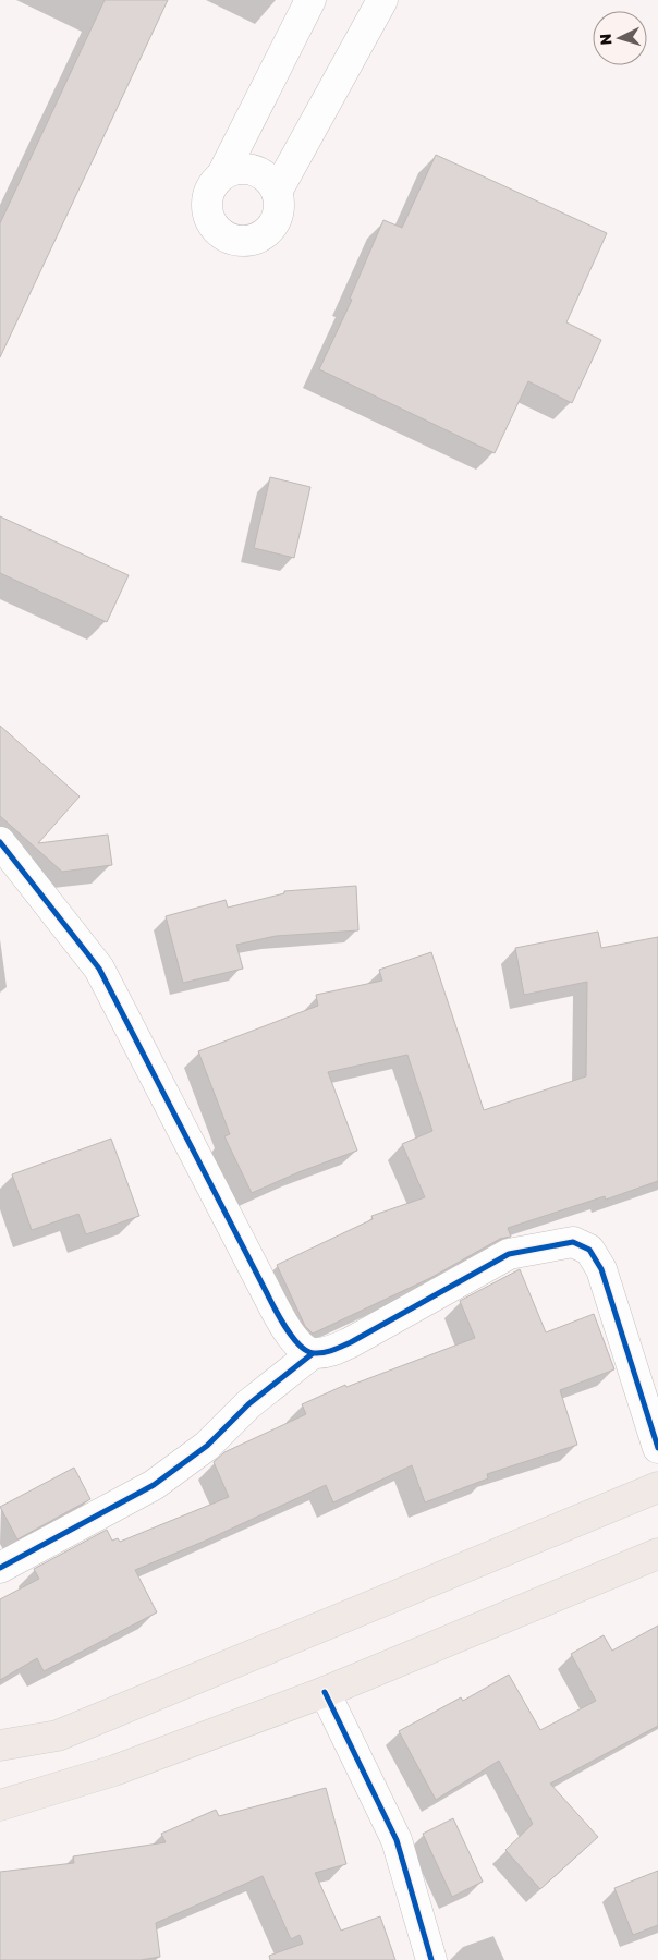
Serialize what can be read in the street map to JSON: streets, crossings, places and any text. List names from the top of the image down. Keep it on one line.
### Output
{"north":"left"}
